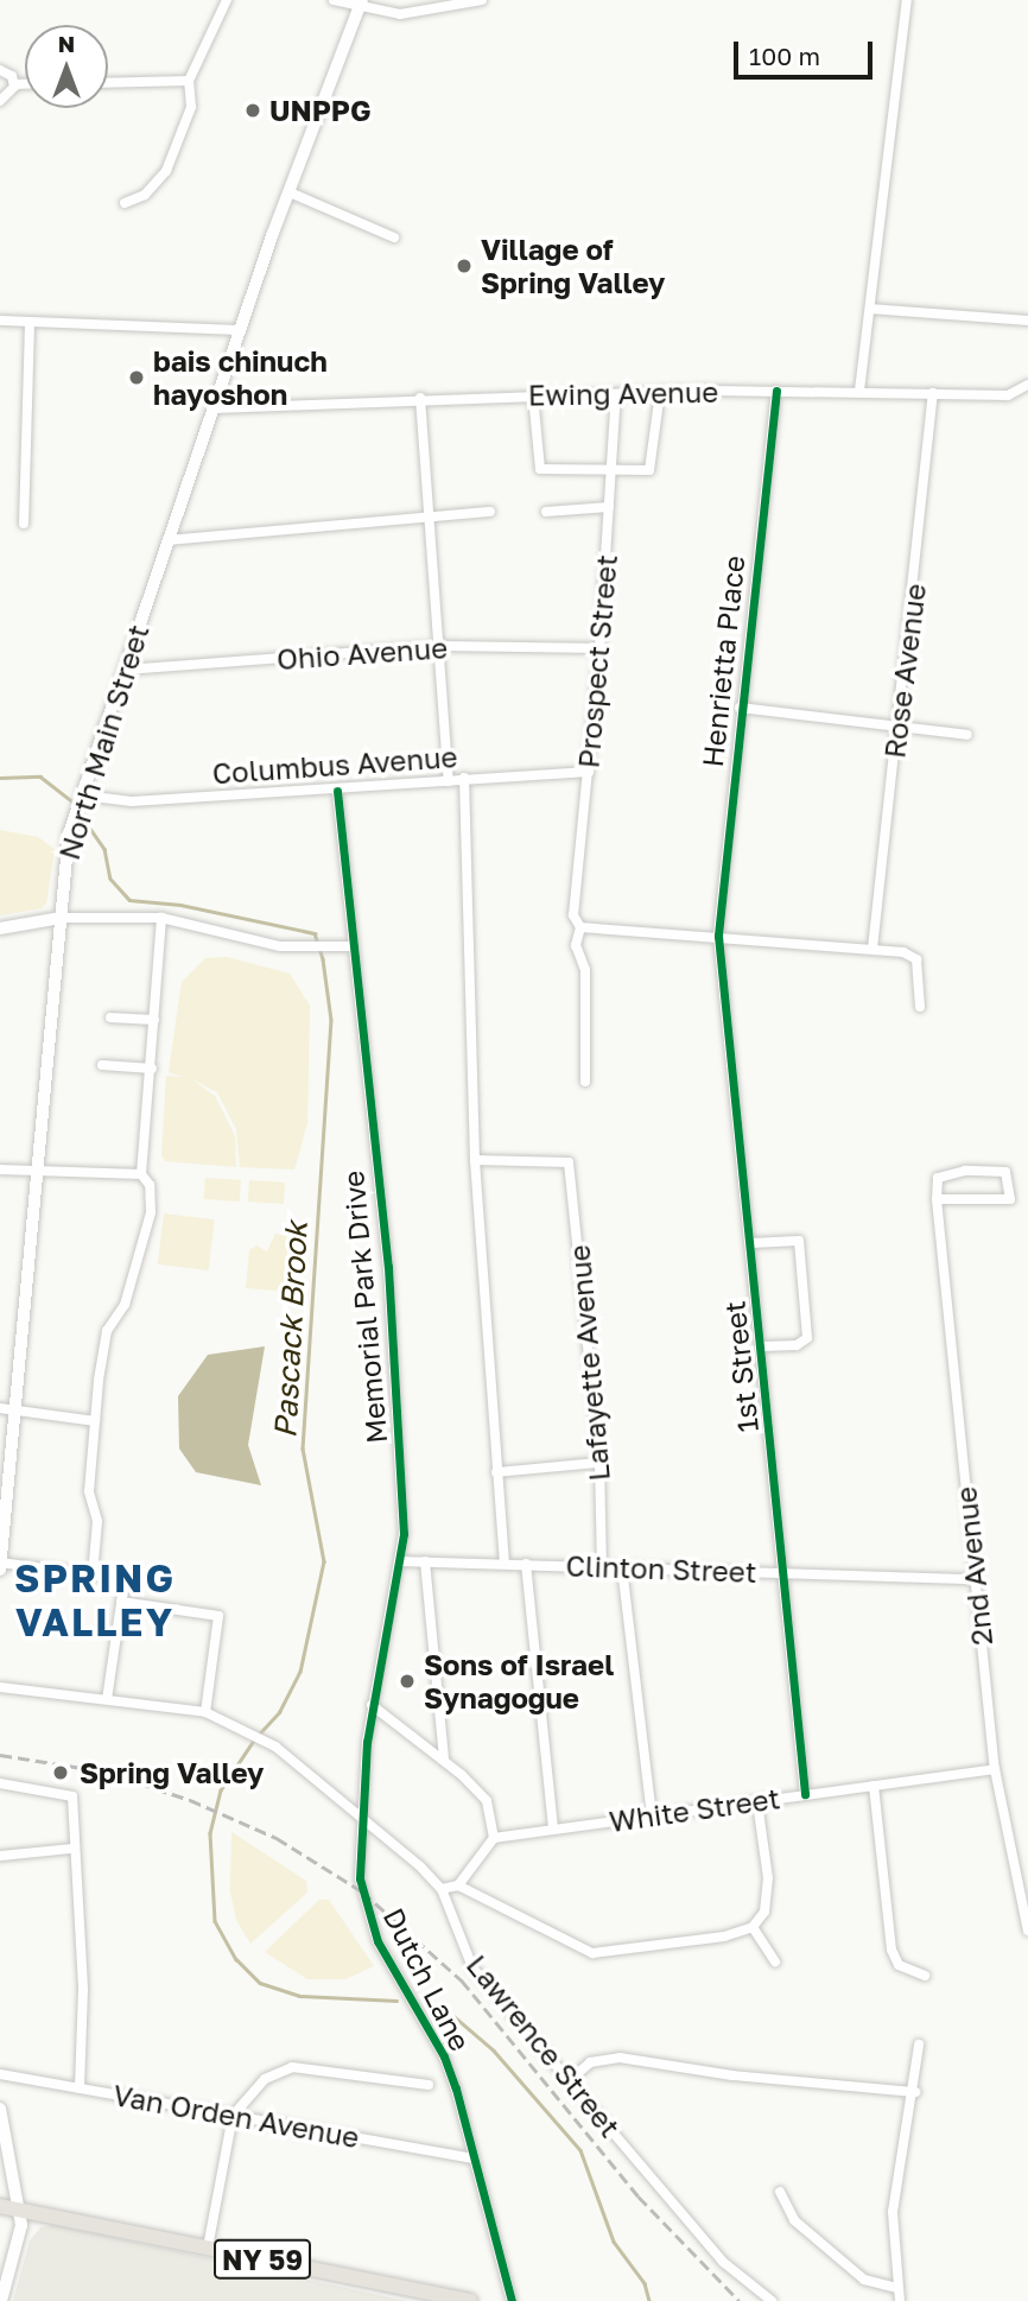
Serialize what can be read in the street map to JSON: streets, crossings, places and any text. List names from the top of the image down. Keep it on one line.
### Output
{"streets":{"main road":["North Main Street","NY 59"],"street":["Ewing Avenue","Ohio Avenue","Prospect Street","Henrietta Place","Rose Avenue","Columbus Avenue","Memorial Park Drive","Lafayette Avenue","1st Street","2nd Avenue","Clinton Street","White Street","Dutch Lane","Lawrence Street","Van Orden Avenue"]},"crossings":[["Ewing Avenue","Prospect Street"],["Ewing Avenue","Henrietta Place"],["Ewing Avenue","Rose Avenue"],["Ewing Avenue","North Main Street"],["Ohio Avenue","Prospect Street"],["Ohio Avenue","North Main Street"],["Prospect Street","Columbus Avenue"],["Henrietta Place","1st Street"],["North Main Street","Columbus Avenue"],["Columbus Avenue","Memorial Park Drive"],["Memorial Park Drive","Clinton Street"],["Memorial Park Drive","Dutch Lane"],["Memorial Park Drive","Lawrence Street"],["Lafayette Avenue","Clinton Street"],["1st Street","Clinton Street"],["1st Street","White Street"],["2nd Avenue","Clinton Street"],["2nd Avenue","White Street"],["Dutch Lane","Lawrence Street"],["Dutch Lane","Van Orden Avenue"]],"districts":["SPRING VALLEY"],"water":["Pascack Brook"],"places":["UNPPG","Village of Spring Valley","bais chinuch hayoshon","Sons of Israel Synagogue","Spring Valley"],"scale_bar":"100 m","north":"top"}
